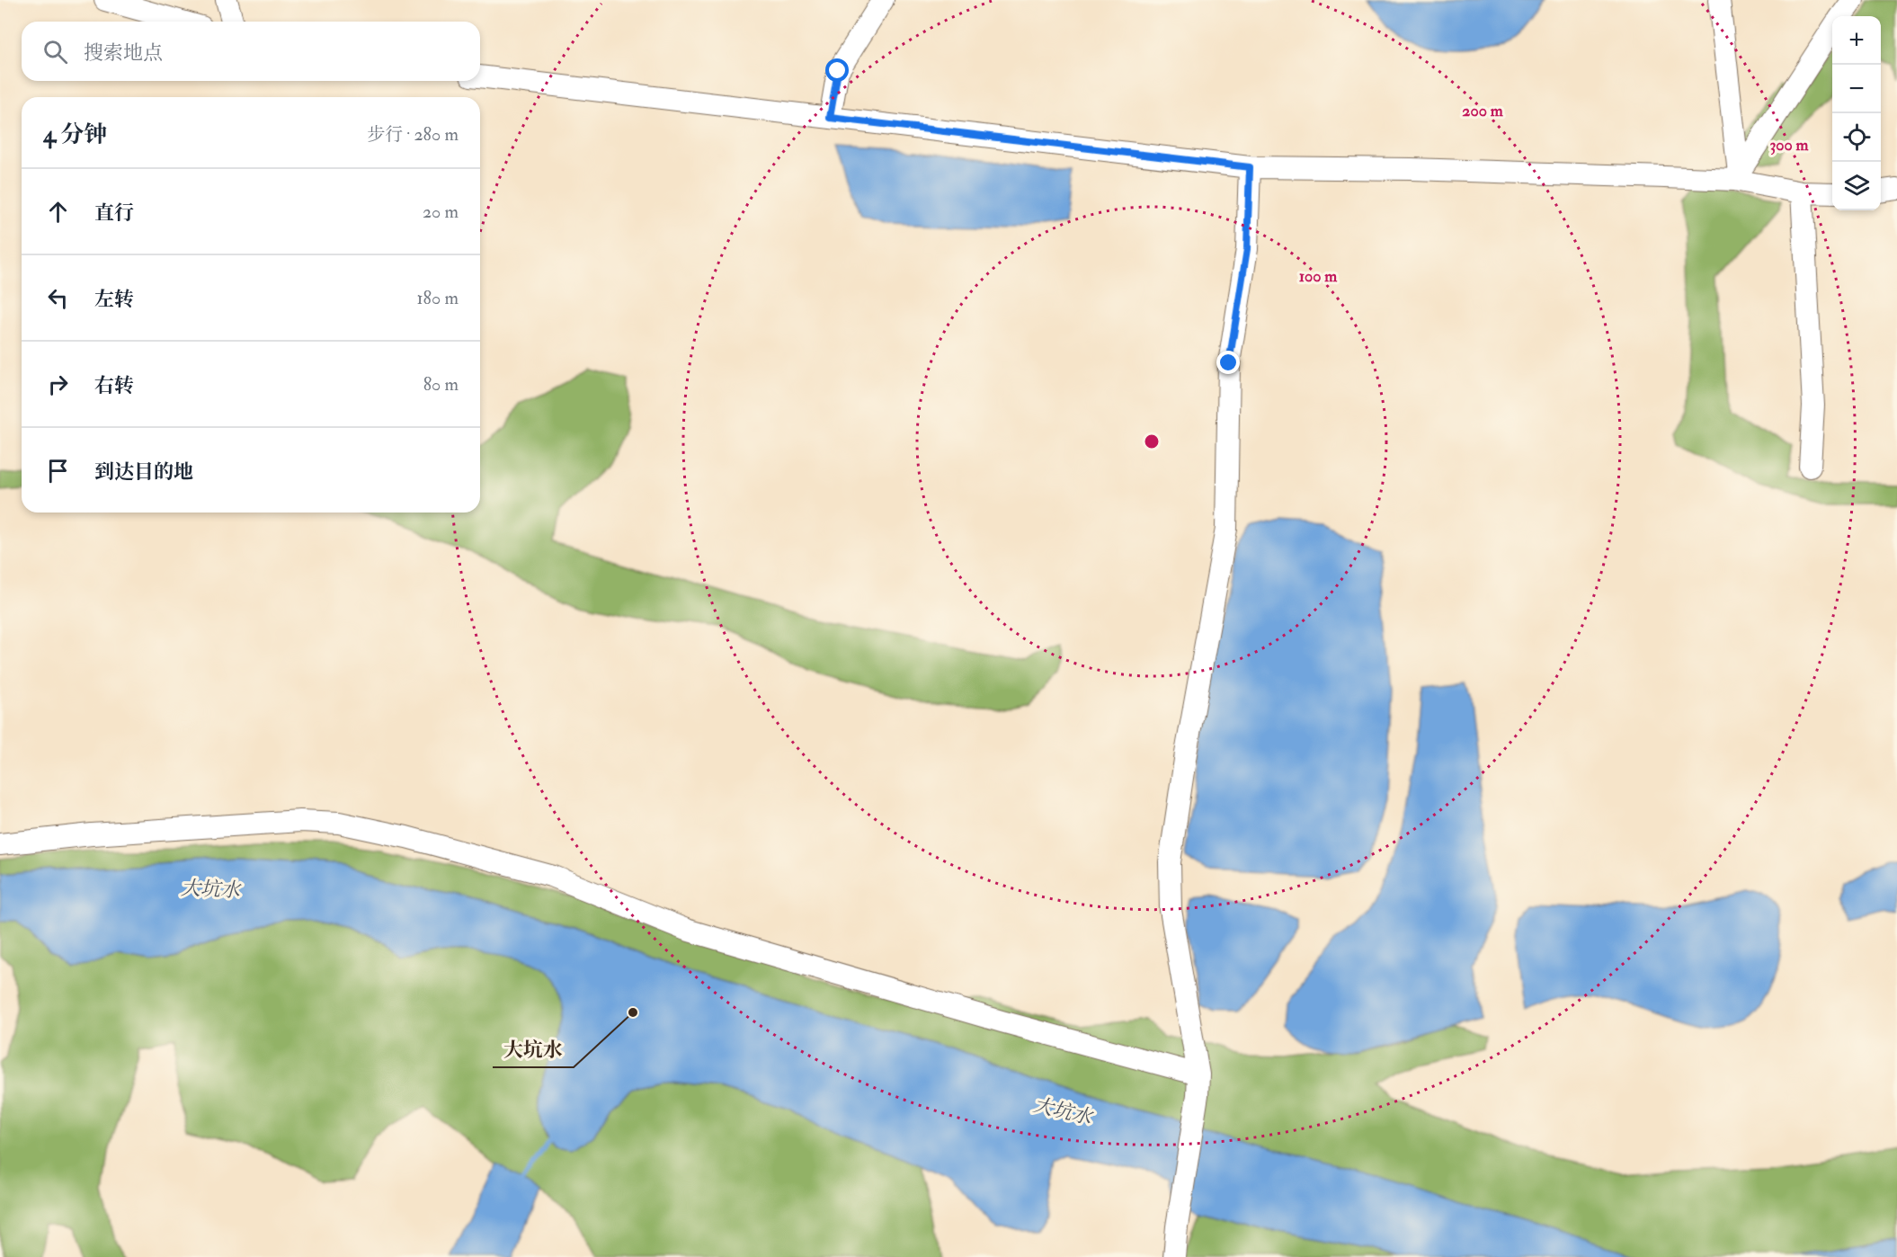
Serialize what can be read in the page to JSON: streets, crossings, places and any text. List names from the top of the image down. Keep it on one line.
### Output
{"water":["大坑水"],"places":["大坑水"],"page":{"map_buttons":["+","−"],"search":"搜索地点","heading":["4 分钟","步行 · 280 m"],"list":[["直行","20 m"],["左转","180 m"],["右转","80 m"],"到达目的地"]},"rings":["200 m","300 m","100 m"]}
